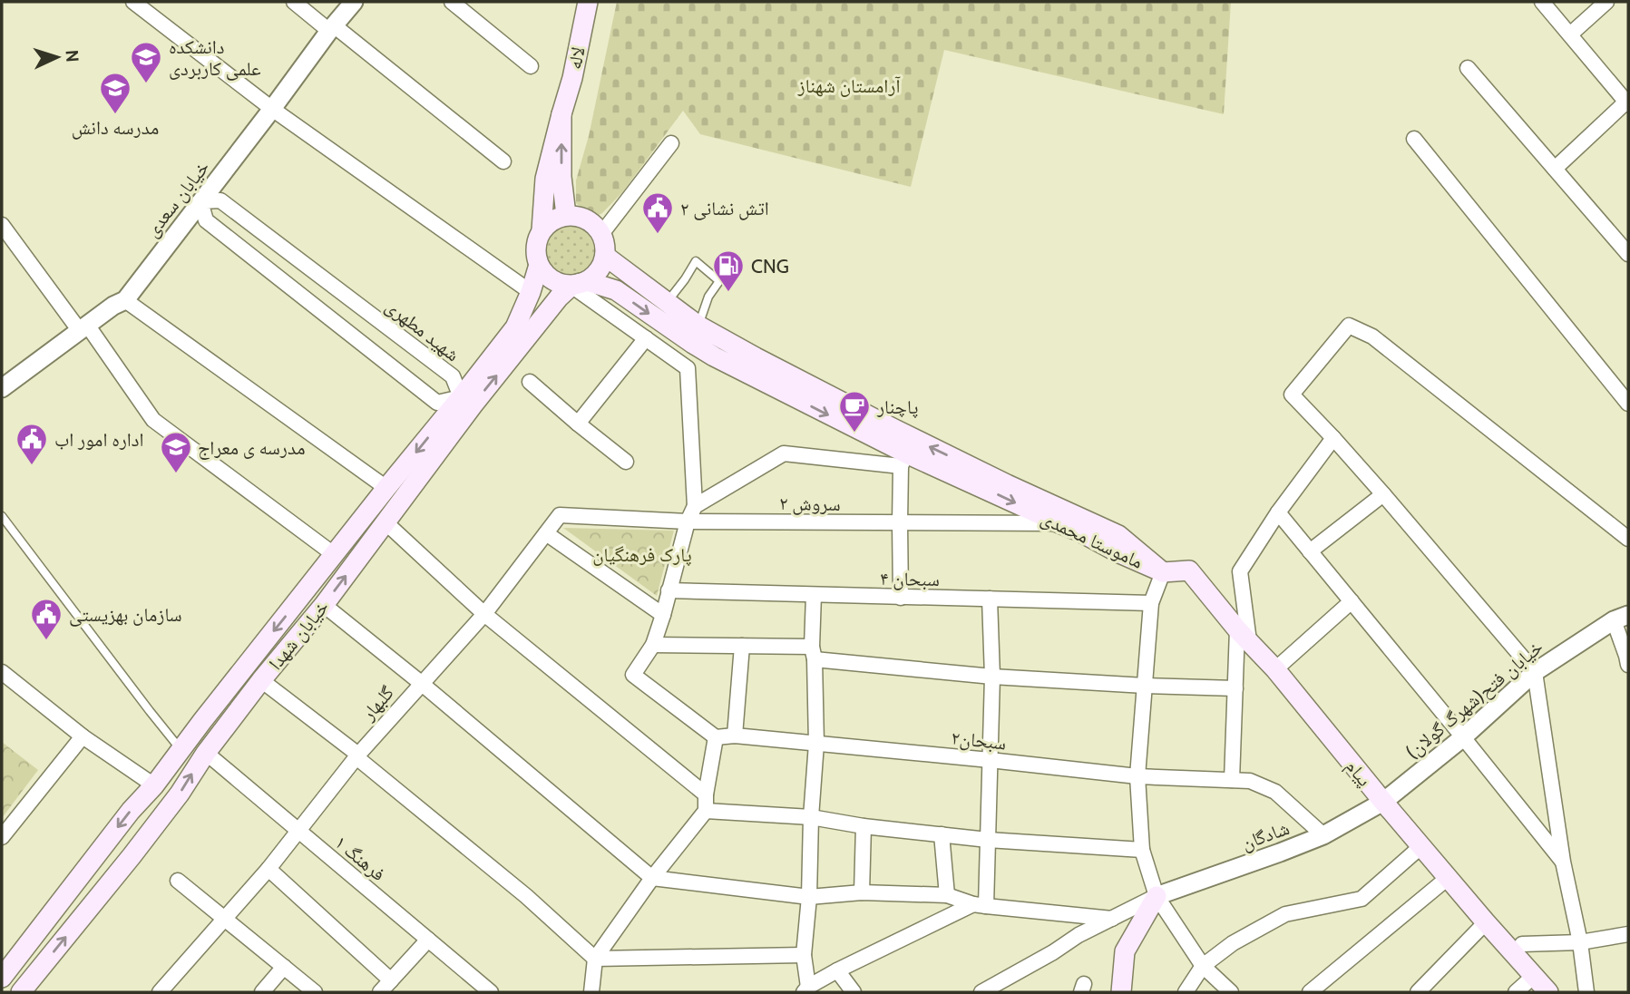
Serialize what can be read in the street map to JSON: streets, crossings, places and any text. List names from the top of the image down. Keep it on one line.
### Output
{"streets":{"main road":["لاله","ماموستا محمدی","خیابان شهدا","پیام"],"street":["خیابان سعدی","شهید مطهری","سروش ۲","سبحان ۴","خیابان فتح(شهرگ گولان)","گلبهار","سبحان۲","شادگان","فرهنگ ۱"]},"crossings":[["خیابان سعدی","شهید مطهری"],["شهید مطهری","خیابان شهدا"],["سروش ۲","ماموستا محمدی"],["سروش ۲","گلبهار"],["ماموستا محمدی","خیابان شهدا"],["ماموستا محمدی","پیام"],["خیابان شهدا","فرهنگ ۱"],["خیابان فتح(شهرگ گولان)","پیام"],["خیابان فتح(شهرگ گولان)","شادگان"],["گلبهار","فرهنگ ۱"],["سبحان۲","شادگان"],["پیام","شادگان"]],"parks":["آرامستان شهناز","پارک فرهنگیان"],"places":{"school or university":["دانشکده علمی کاربردی","مدرسه دانش","مدرسه ی معراج"],"public building":["اتش نشانی ۲","اداره امور اب","سازمان بهزیستی"],"fuel station":["CNG"],"cafe":["پاچنار"]},"north":"right"}
